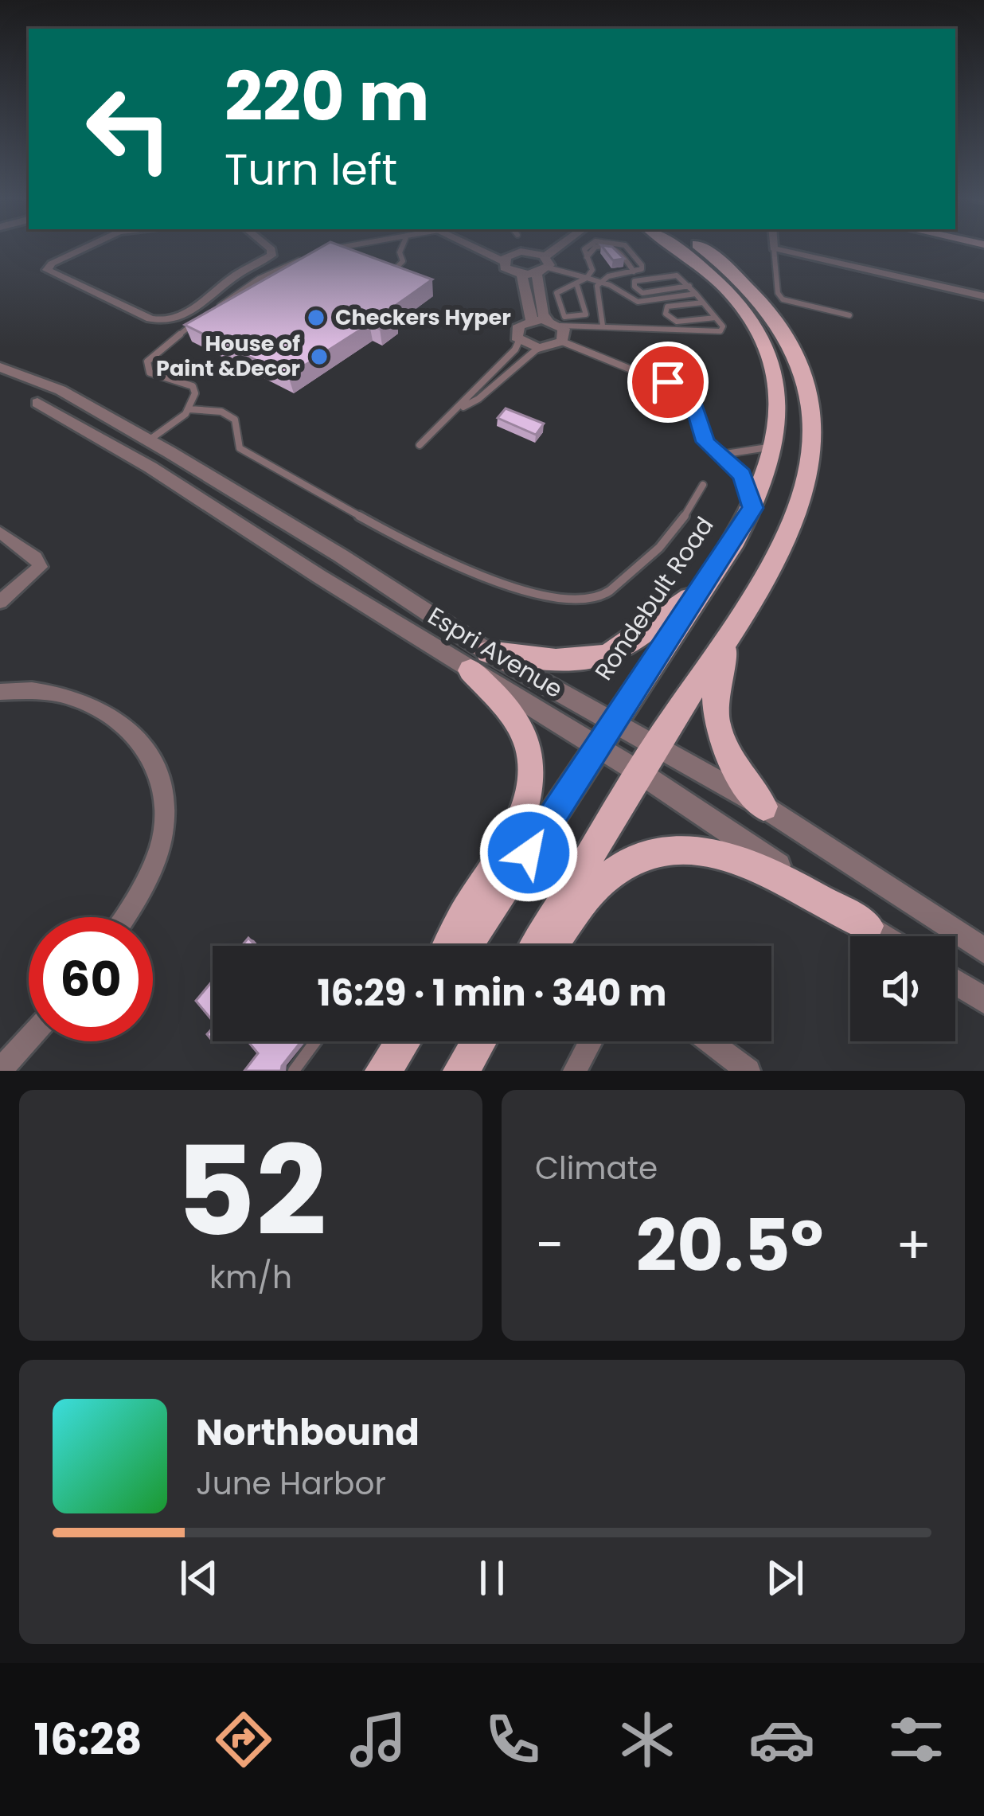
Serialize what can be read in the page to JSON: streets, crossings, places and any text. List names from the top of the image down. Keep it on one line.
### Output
{"streets":{"main road":["Rondebult Road"],"street":["Espri Avenue"]},"crossings":[["Rondebult Road","Espri Avenue"]],"places":["Checkers Hyper","House of Paint &Decor"],"page":{"turn":["220 m","Turn left"],"limit":"60","trip":"16:29 · 1 min · 340 m","tile":[["52","km/h"],"Climate"],"heat":["−","20.5°","+"],"song":["Northbound","June Harbor"],"tabs":"16:28"}}
